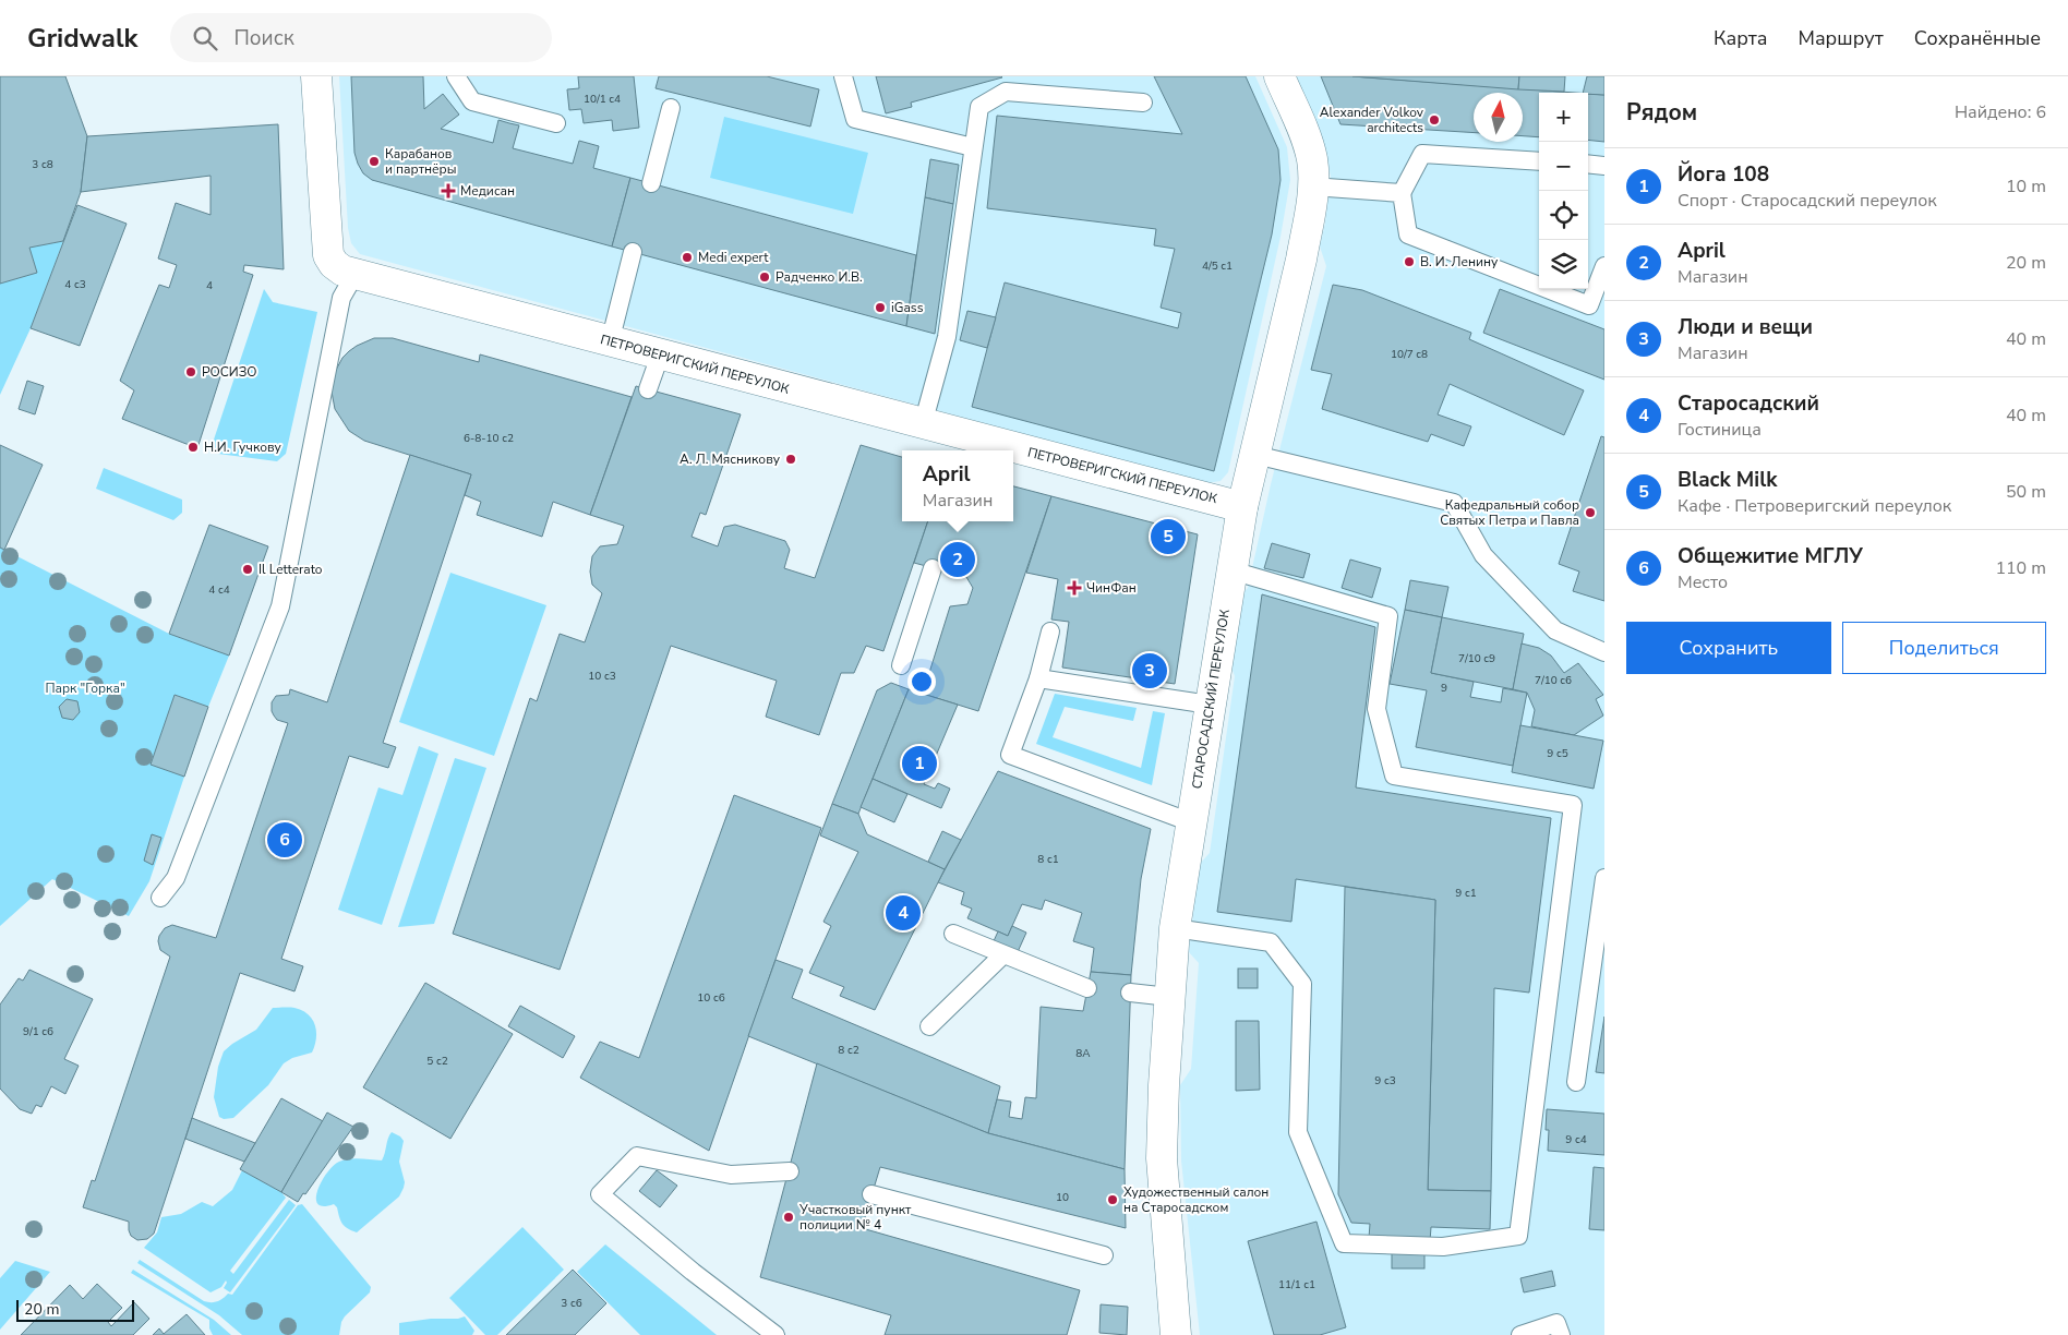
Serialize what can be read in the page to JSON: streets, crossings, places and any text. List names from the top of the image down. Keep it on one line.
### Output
{"streets":{"street":["ПЕТРОВЕРИГСКИЙ ПЕРЕУЛОК","СТАРОСАДСКИЙ ПЕРЕУЛОК"]},"crossings":[["ПЕТРОВЕРИГСКИЙ ПЕРЕУЛОК","СТАРОСАДСКИЙ ПЕРЕУЛОК"]],"parks":["Парк \"Горка\""],"places":{"other":["Alexander Volkov architects","Карабанов и партнёры","Medi expert","В. И. Ленину","Радченко И.В.","iGass","РОСИЗО","Н.И. Гучкову","А. Л. Мясникову","Кафедральный собор Святых Петра и Павла","Il Letterato","Художественный салон на Старосадском","Участковый пункт полиции № 4"],"health":["Медисан","ЧинФан"]},"house_numbers":["10/1 с4","3 с8","4/5 с1","4 с3","4","10/7 с8","6-8-10 с2","4 с4","7/10 с9","10 с3","7/10 с6","9","9 с5","8 с1","9 с1","10 с6","9/1 с6","8 с2","8А","5 с2","9 с3","9 с4","10","11/1 с1","3 с6"],"scale_bar":"20 m","north":"top","page":{"header":"Gridwalk","search":"Поиск","nav":["Карта","Маршрут","Сохранённые"],"heading":["Рядом","Найдено: 6"],"map_buttons":["+","−"],"list":[{"mark":"1","name":"Йога 108","note":"Спорт · Старосадский переулок","value":"10 m"},{"mark":"2","name":"April","note":"Магазин","value":"20 m"},{"mark":"3","name":"Люди и вещи","note":"Магазин","value":"40 m"},{"mark":"4","name":"Старосадский","note":"Гостиница","value":"40 m"},{"mark":"5","name":"Black Milk","note":"Кафе · Петроверигский переулок","value":"50 m"},{"mark":"6","name":"Общежитие МГЛУ","note":"Место","value":"110 m"}],"popup":["April","Магазин"],"pins":["5","2","3","1","6","4"],"buttons":["Сохранить","Поделиться"],"scale":"20 m"}}
